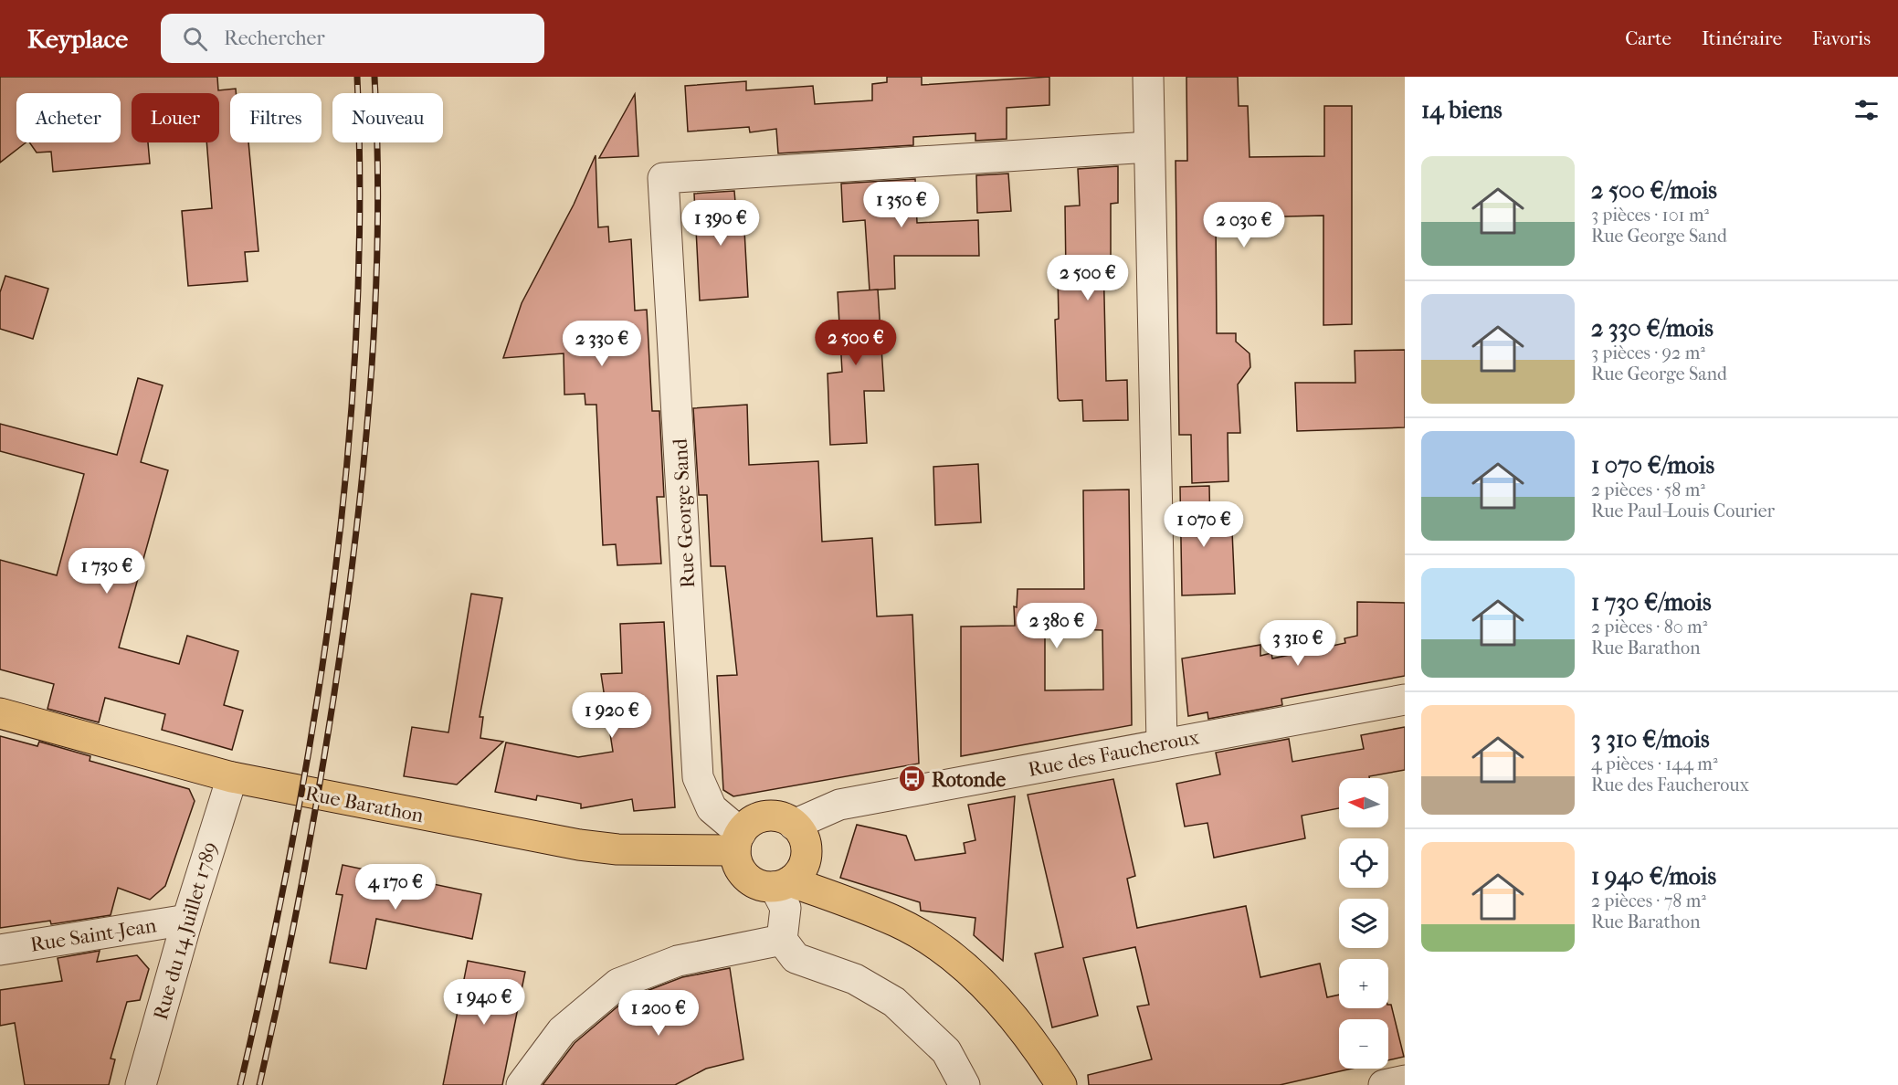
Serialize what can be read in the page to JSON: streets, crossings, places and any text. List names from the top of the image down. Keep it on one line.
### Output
{"streets":{"main road":["Rue Barathon"],"street":["Rue George Sand","Rue des Faucheroux","Rue du 14 Juillet 1789","Rue Saint-Jean"]},"crossings":[["Rue George Sand","Rue des Faucheroux"],["Rue George Sand","Rue Barathon"],["Rue des Faucheroux","Rue Barathon"],["Rue Barathon","Rue du 14 Juillet 1789"],["Rue du 14 Juillet 1789","Rue Saint-Jean"]],"places":{"bus stop":["Rotonde"]},"north":"left","page":{"header":"Keyplace","search":"Rechercher","nav":["Carte","Itinéraire","Favoris"],"heading":"14 biens","chip":["Acheter","Louer","Filtres","Nouveau"],"list":[{"name":"2 500 €/mois","note":"3 pièces · 101 m² · Rue George Sand"},{"name":"2 330 €/mois","note":"3 pièces · 92 m² · Rue George Sand"},{"name":"1 070 €/mois","note":"2 pièces · 58 m² · Rue Paul-Louis Courier"},{"name":"1 730 €/mois","note":"2 pièces · 80 m² · Rue Barathon"},{"name":"3 310 €/mois","note":"4 pièces · 144 m² · Rue des Faucheroux"},{"name":"1 940 €/mois","note":"2 pièces · 78 m² · Rue Barathon"}],"price":["1 350 €","1 390 €","2 030 €","2 500 €","2 500 €","2 330 €","1 070 €","1 730 €","2 380 €","3 310 €","1 920 €","4 170 €","1 940 €","1 200 €"],"map_buttons":["+","−"]}}
